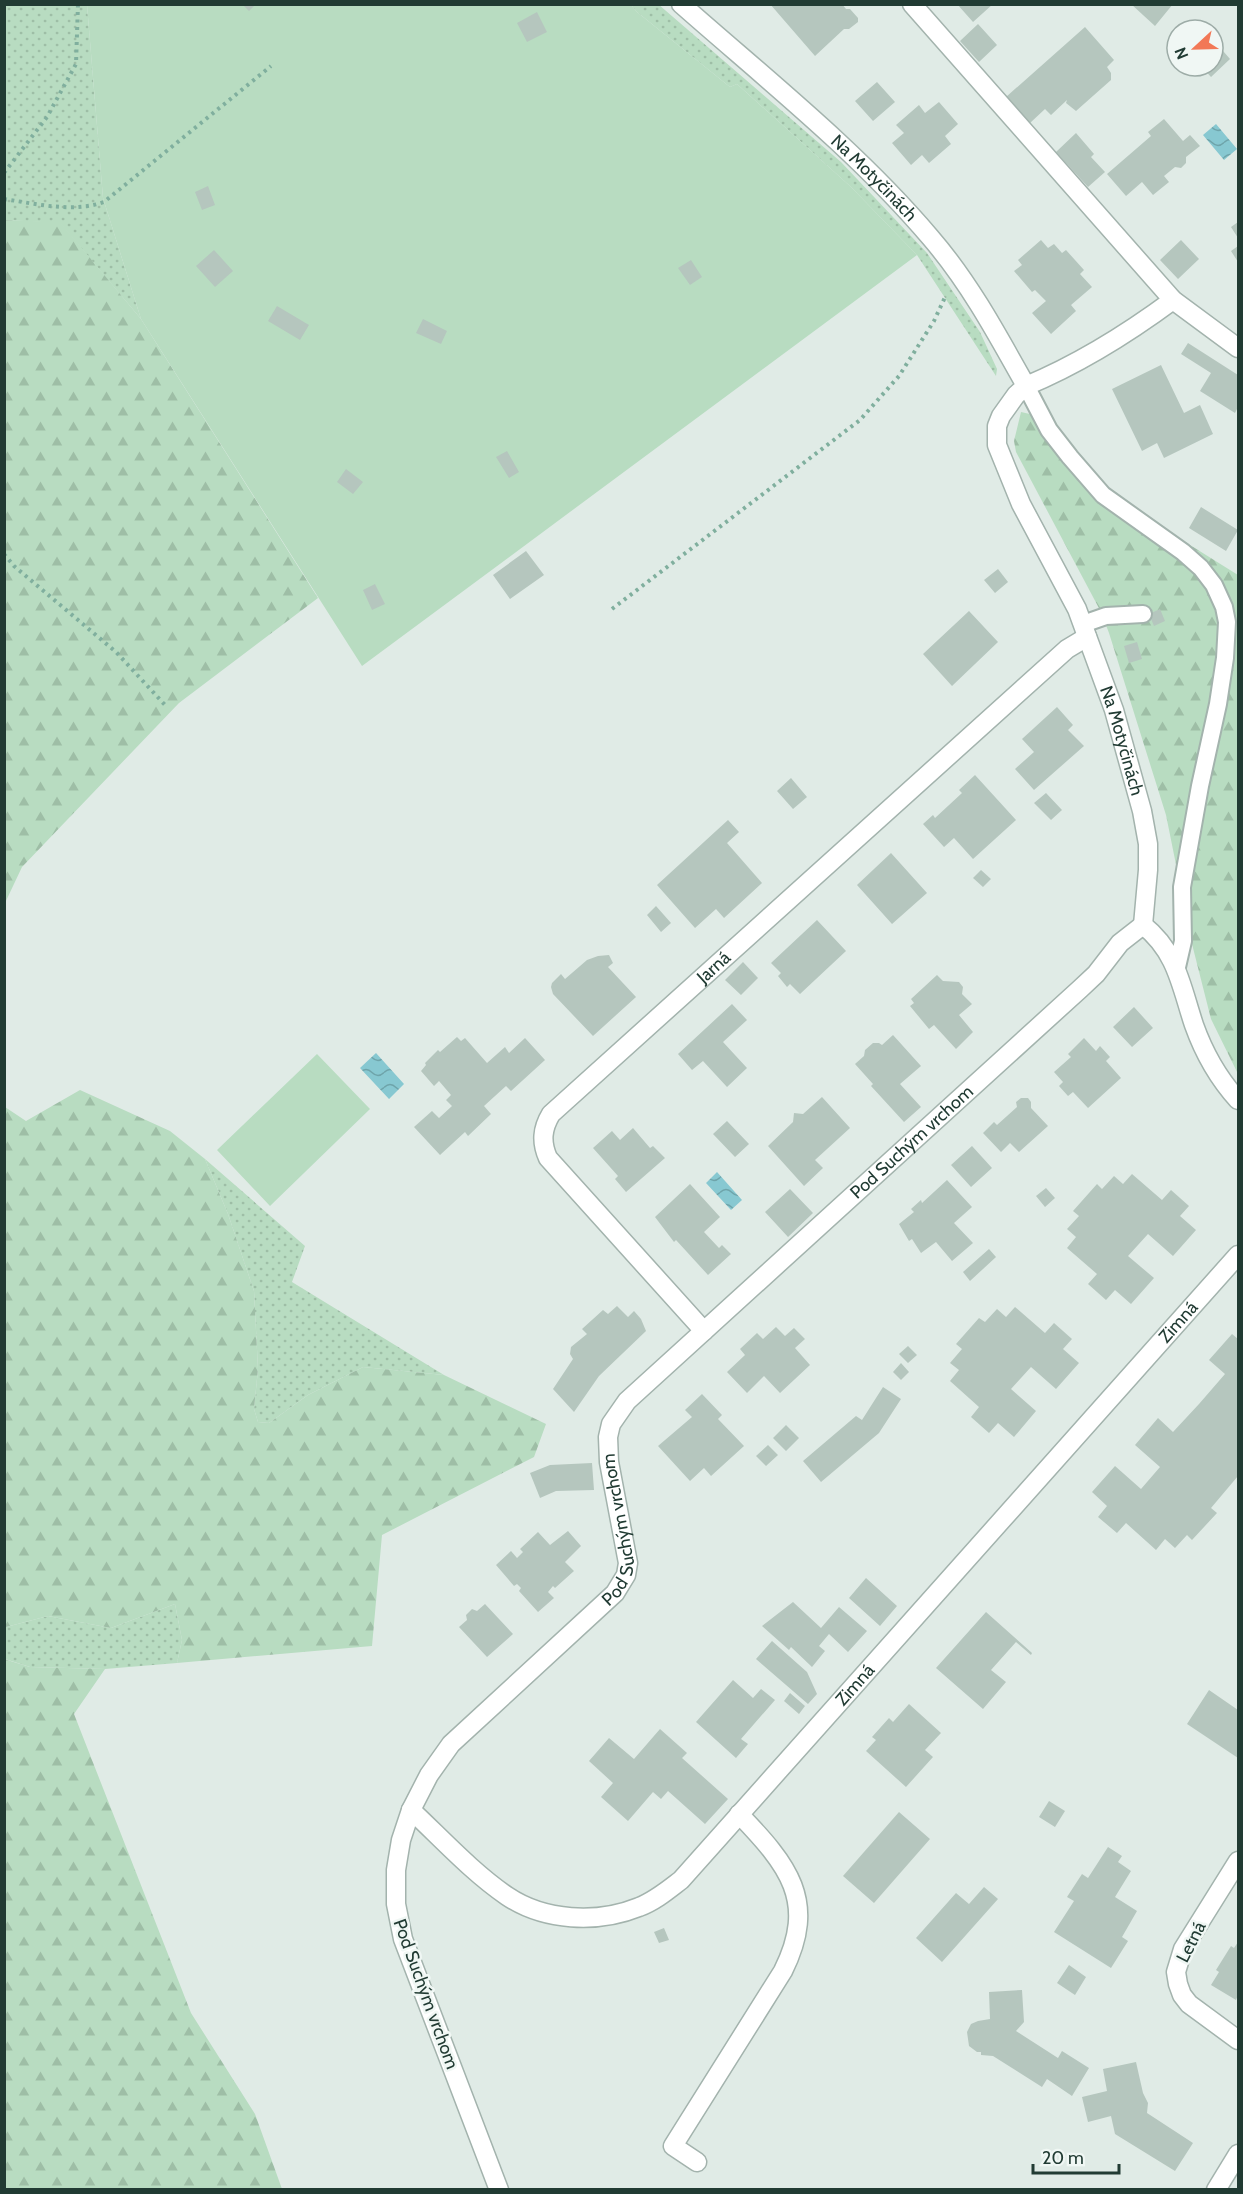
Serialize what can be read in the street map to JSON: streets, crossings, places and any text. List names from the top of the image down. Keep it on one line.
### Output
{"streets":{"street":["Na Motyčinách","Jarná","Pod Suchým vrchom","Zimná","Letná"]},"crossings":[["Na Motyčinách","Jarná"],["Na Motyčinách","Pod Suchým vrchom"],["Jarná","Pod Suchým vrchom"],["Pod Suchým vrchom","Zimná"]],"scale_bar":"20 m","north":"left"}
